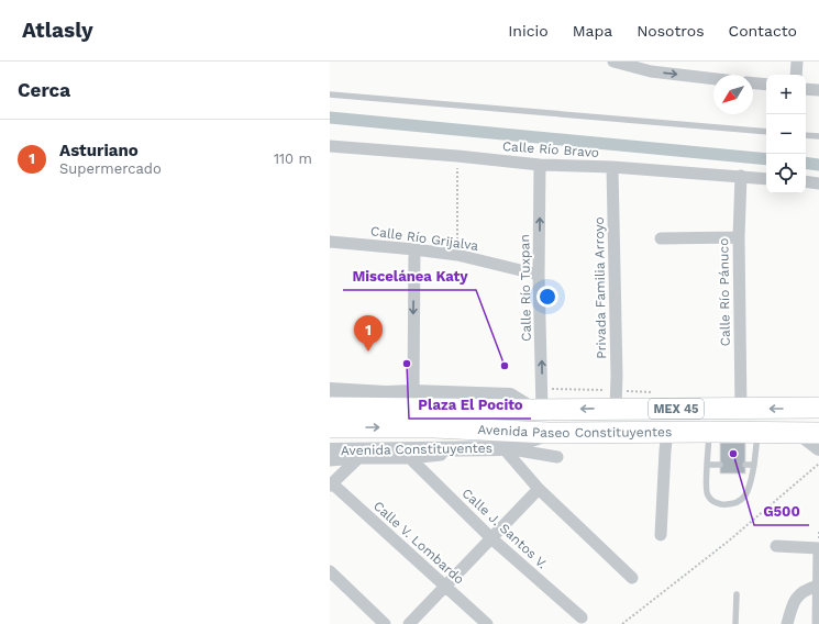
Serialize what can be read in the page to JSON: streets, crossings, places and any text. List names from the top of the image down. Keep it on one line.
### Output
{"streets":{"highway":["MEX 45","Avenida Paseo Constituyentes"],"street":["Calle Río Bravo","Calle Río Grijalva","Calle Río Tuxpan","Privada Familia Arroyo","Calle Río Pánuco","Avenida Constituyentes","Calle J. Santos V.","Calle V. Lombardo"]},"crossings":[["Calle Río Bravo","Calle Río Tuxpan"],["Calle Río Bravo","Privada Familia Arroyo"],["Calle Río Bravo","Calle Río Pánuco"],["Calle Río Grijalva","Calle Río Tuxpan"],["Calle Río Tuxpan","Avenida Paseo Constituyentes"],["Privada Familia Arroyo","Avenida Paseo Constituyentes"],["Calle Río Pánuco","Avenida Paseo Constituyentes"],["Avenida Paseo Constituyentes","Avenida Constituyentes"],["Avenida Constituyentes","Calle J. Santos V."]],"one_way":["Calle Río Tuxpan"],"places":["Plaza El Pocito","Miscelánea Katy","G500"],"north":"bottom left","page":{"header":"Atlasly","nav":["Inicio","Mapa","Nosotros","Contacto"],"heading":"Cerca","map_buttons":["+","−"],"list":[{"mark":"1","name":"Asturiano","note":"Supermercado","value":"110 m"}],"pins":"1"}}
